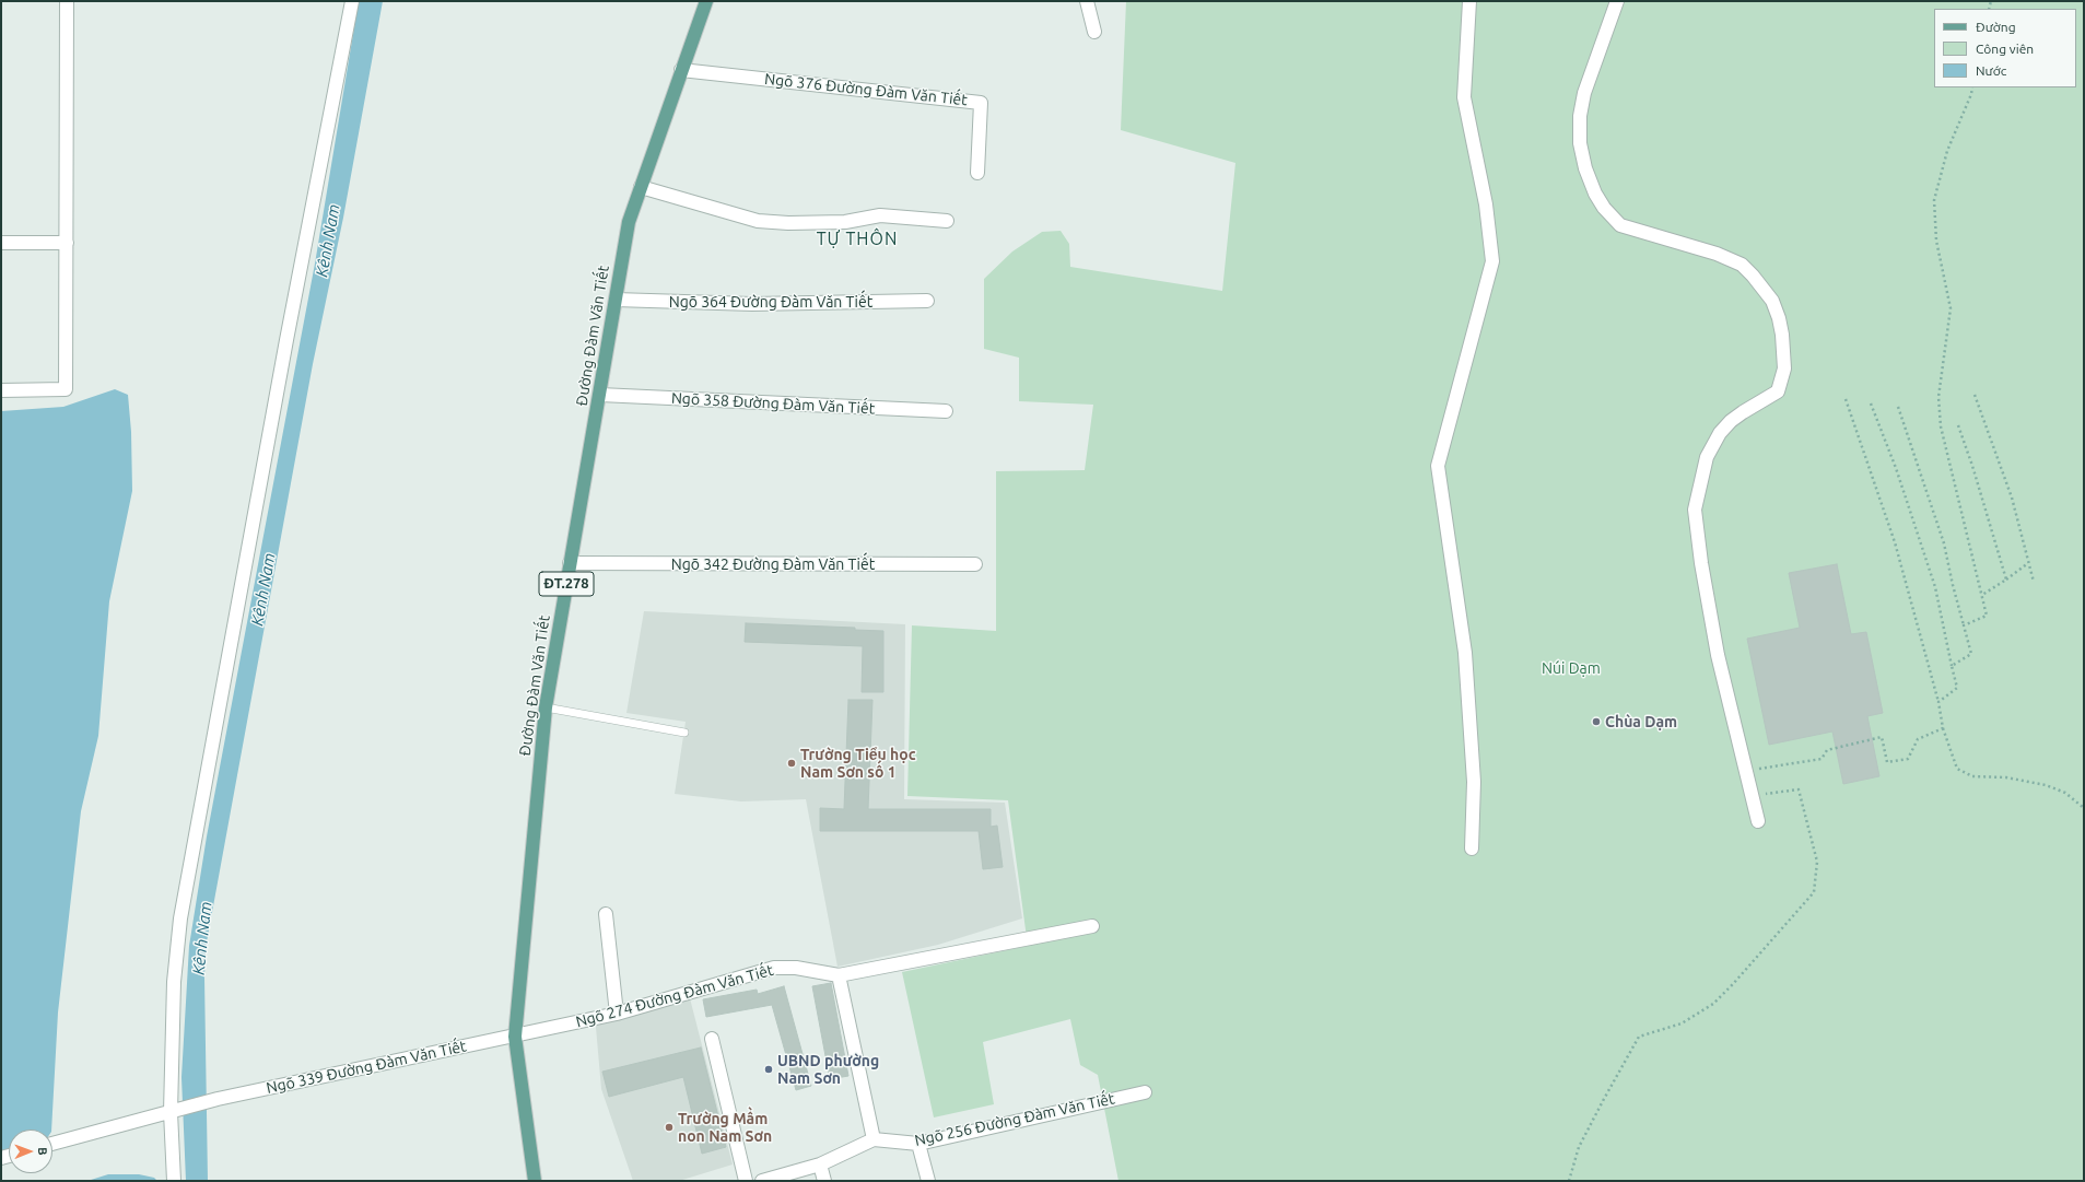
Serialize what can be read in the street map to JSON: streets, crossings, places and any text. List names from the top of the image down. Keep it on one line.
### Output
{"streets":{"main road":["Đường Đàm Văn Tiết","ĐT.278"],"street":["Ngõ 376 Đường Đàm Văn Tiết","Ngõ 364 Đường Đàm Văn Tiết","Ngõ 358 Đường Đàm Văn Tiết","Ngõ 342 Đường Đàm Văn Tiết","Ngõ 274 Đường Đàm Văn Tiết","Ngõ 339 Đường Đàm Văn Tiết","Ngõ 256 Đường Đàm Văn Tiết"]},"crossings":[["Ngõ 376 Đường Đàm Văn Tiết","Đường Đàm Văn Tiết"],["Ngõ 364 Đường Đàm Văn Tiết","Đường Đàm Văn Tiết"],["Đường Đàm Văn Tiết","Ngõ 358 Đường Đàm Văn Tiết"],["Đường Đàm Văn Tiết","Ngõ 342 Đường Đàm Văn Tiết"],["Đường Đàm Văn Tiết","Ngõ 274 Đường Đàm Văn Tiết"],["Đường Đàm Văn Tiết","Ngõ 339 Đường Đàm Văn Tiết"],["Ngõ 274 Đường Đàm Văn Tiết","Ngõ 339 Đường Đàm Văn Tiết"]],"districts":["TỰ THÔN"],"water":["Kênh Nam"],"parks":["Núi Dạm"],"places":["Chùa Dạm","Trường Tiểu học Nam Sơn số 1","UBND phường Nam Sơn","Trường Mầm non Nam Sơn"],"legend":["Đường","Công viên","Nước"],"north":"right"}
